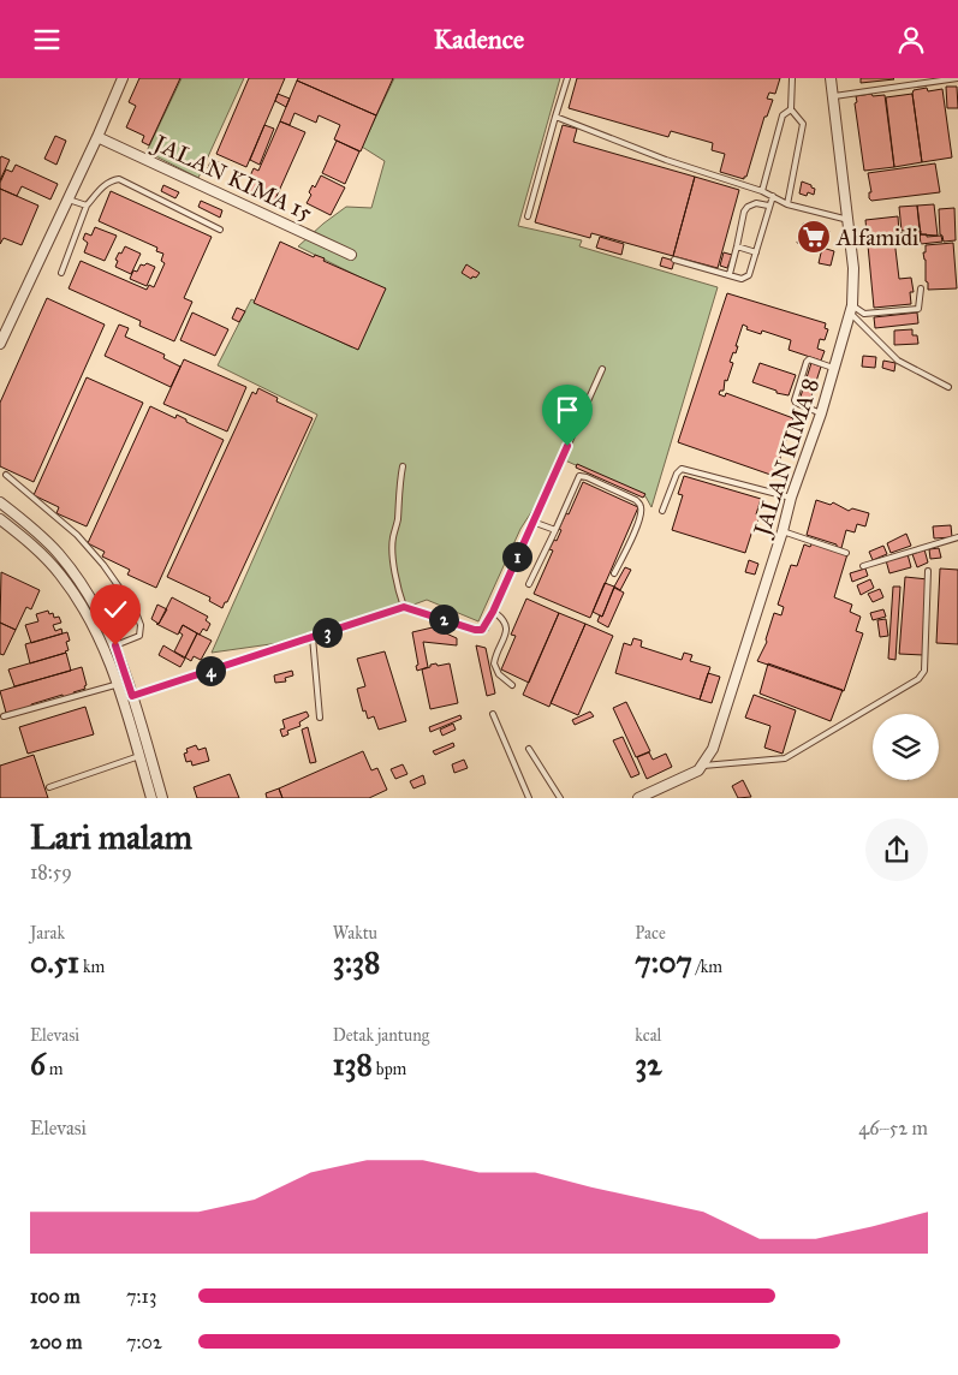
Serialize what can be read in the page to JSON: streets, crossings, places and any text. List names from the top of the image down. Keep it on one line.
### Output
{"streets":{"street":["JALAN KIMA 15","JALAN KIMA 8"]},"places":{"supermarket":["Alfamidi"]},"page":{"header":"Kadence","pins":["1","2","3","4"],"heading":["Lari malam","18:59"],"stats":[["Jarak","0.51 km"],["Waktu","3:38"],["Pace","7:07 /km"],["Elevasi","6 m"],["Detak jantung","138 bpm"],["kcal","32"]],"chart":["Elevasi","46–52 m"],"list":[{"name":"100 m","note":"7:13"},{"name":"200 m","note":"7:02"}]}}
